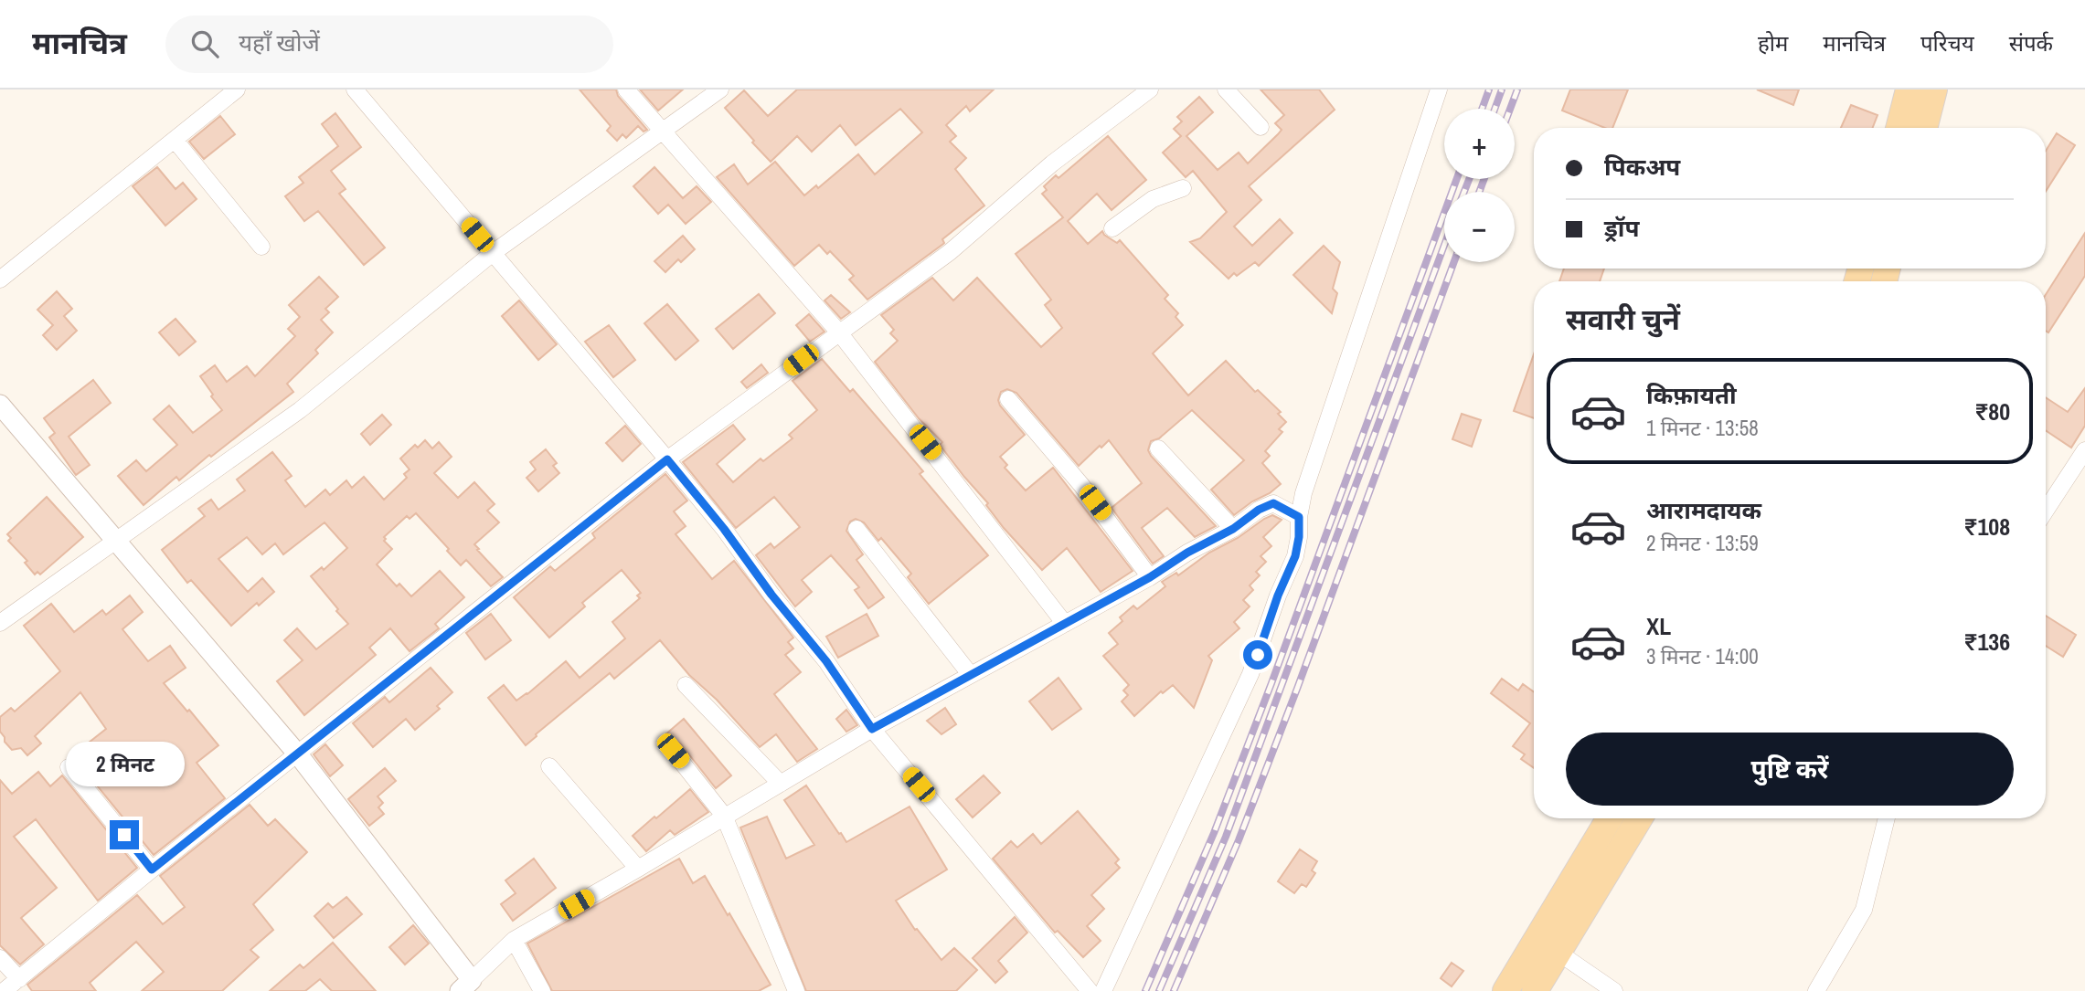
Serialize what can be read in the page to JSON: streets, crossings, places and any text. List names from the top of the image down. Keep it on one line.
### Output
{"page":{"header":"मानचित्र","search":"यहाँ खोजें","nav":["होम","मानचित्र","परिचय","संपर्क"],"map_buttons":["+","−"],"banner":["पिकअप","ड्रॉप"],"heading":"सवारी चुनें","list":[{"name":"किफ़ायती","note":"1 मिनट · 13:58","value":"₹80"},{"name":"आरामदायक","note":"2 मिनट · 13:59","value":"₹108"},{"name":"XL","note":"3 मिनट · 14:00","value":"₹136"}],"buttons":"पुष्टि करें","bubble":"2 मिनट"}}
